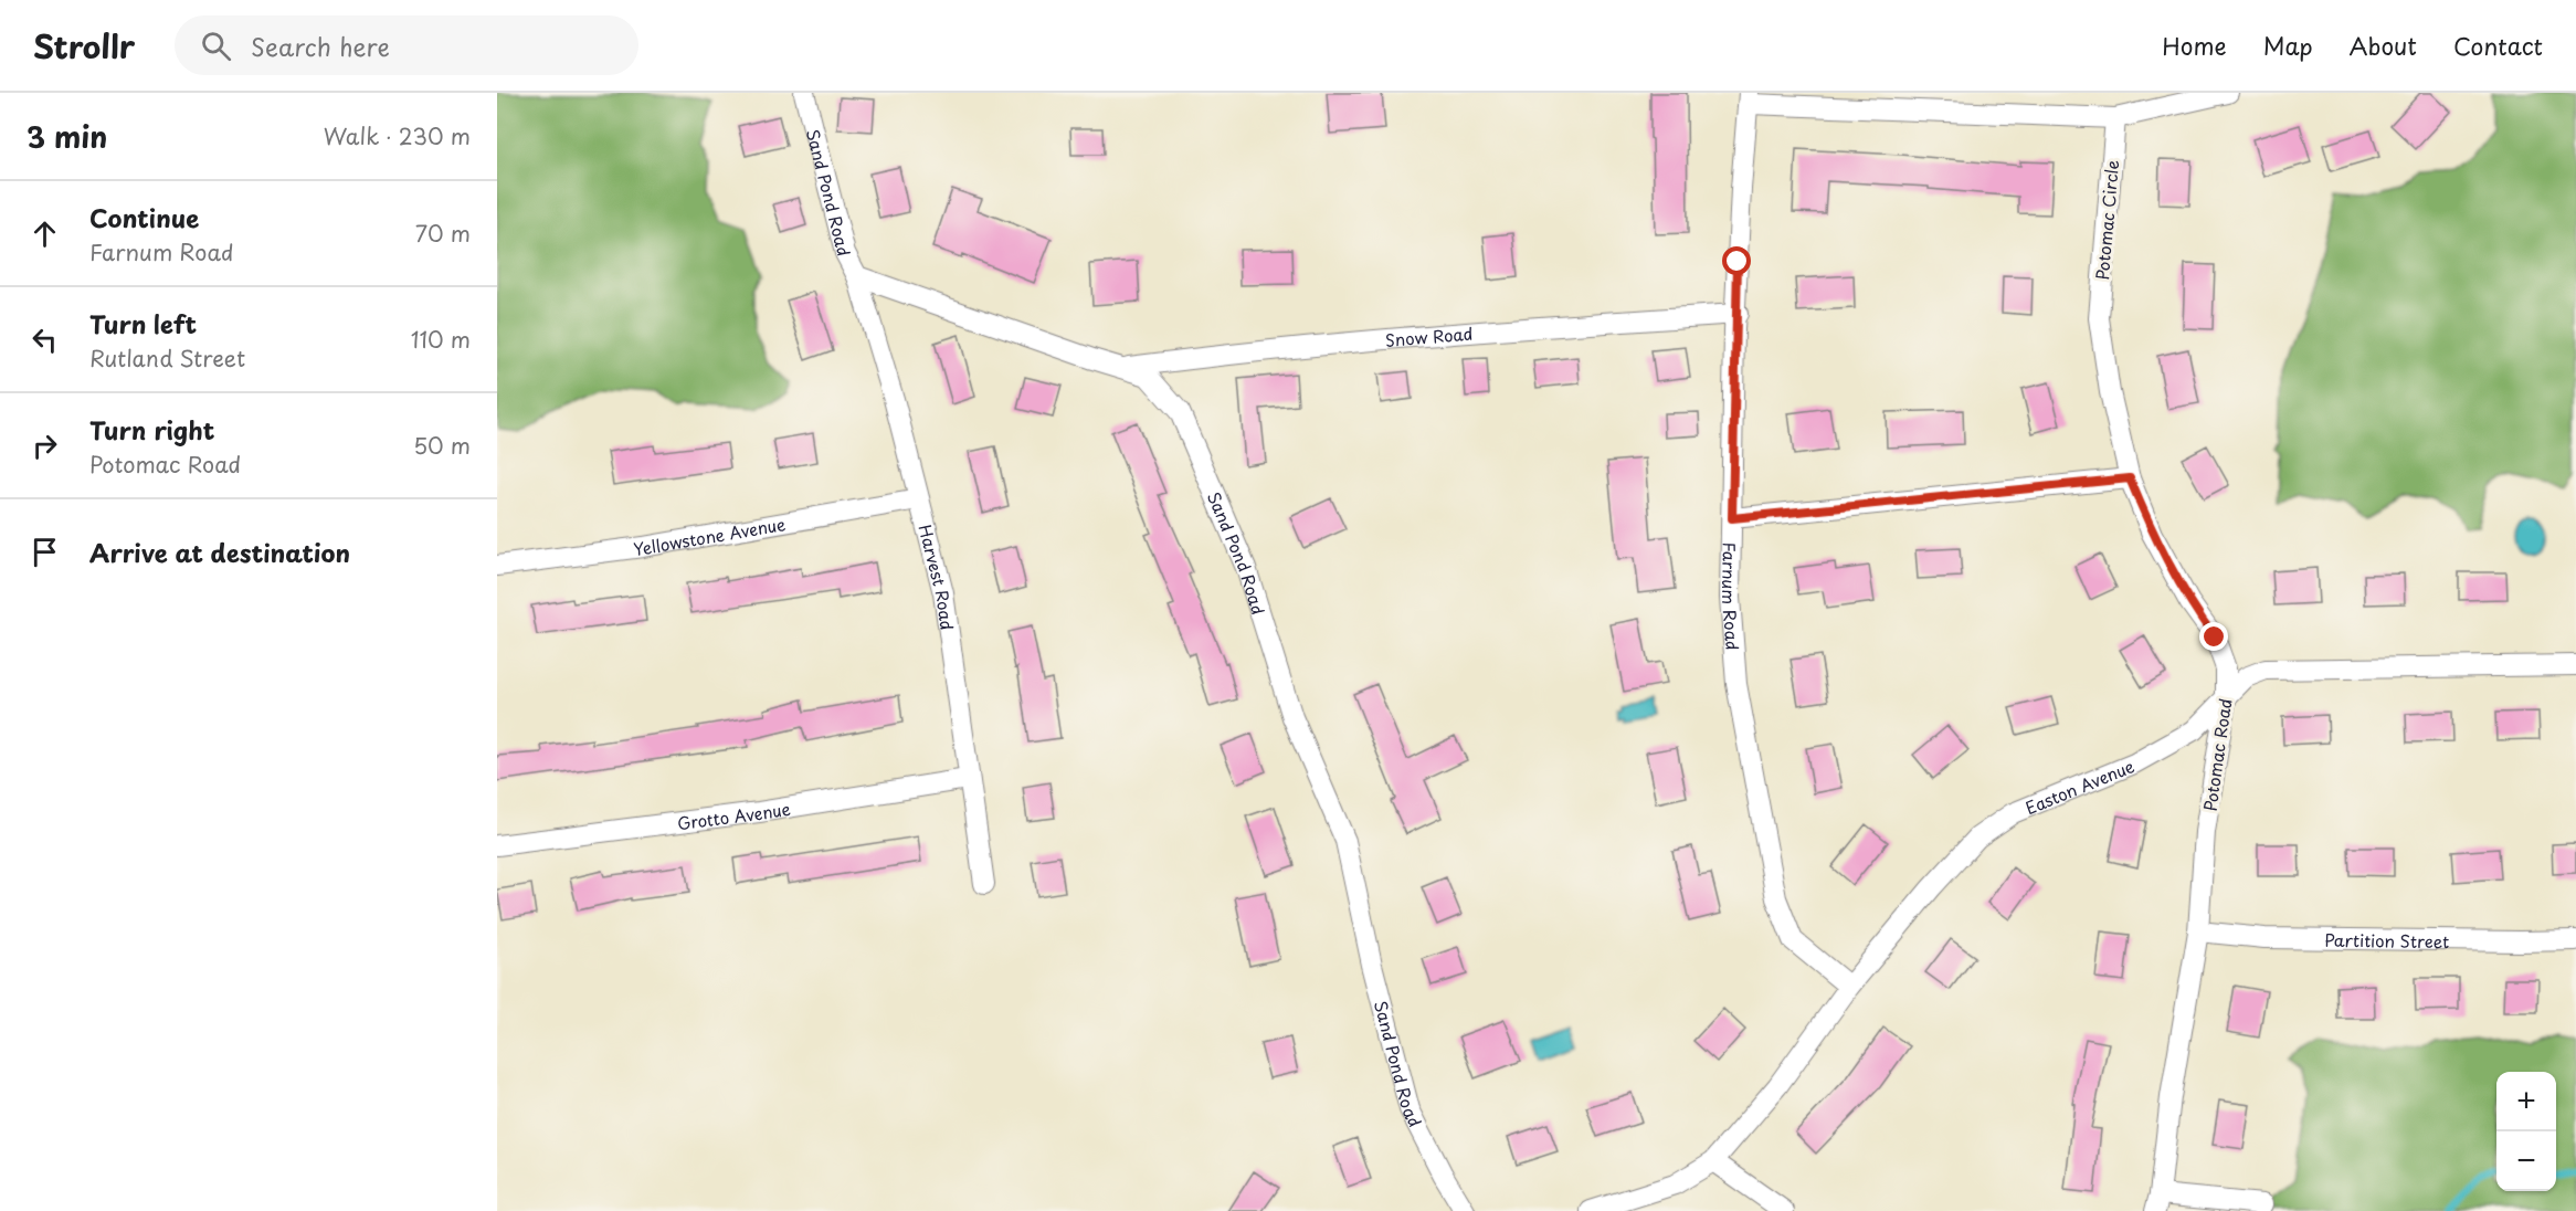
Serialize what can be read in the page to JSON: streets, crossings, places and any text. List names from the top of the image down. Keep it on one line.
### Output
{"streets":{"street":["Sand Pond Road","Potomac Circle","Snow Road","Yellowstone Avenue","Harvest Road","Farnum Road","Potomac Road","Easton Avenue","Grotto Avenue","Partition Street"]},"crossings":[["Sand Pond Road","Snow Road"],["Sand Pond Road","Harvest Road"],["Potomac Circle","Potomac Road"],["Snow Road","Farnum Road"],["Yellowstone Avenue","Harvest Road"],["Harvest Road","Grotto Avenue"],["Farnum Road","Easton Avenue"],["Potomac Road","Easton Avenue"],["Potomac Road","Partition Street"]],"page":{"header":"Strollr","search":"Search here","nav":["Home","Map","About","Contact"],"heading":["3 min","Walk · 230 m"],"list":[["Continue","Farnum Road","70 m"],["Turn left","Rutland Street","110 m"],["Turn right","Potomac Road","50 m"],"Arrive at destination"],"map_buttons":["+","−"]}}
